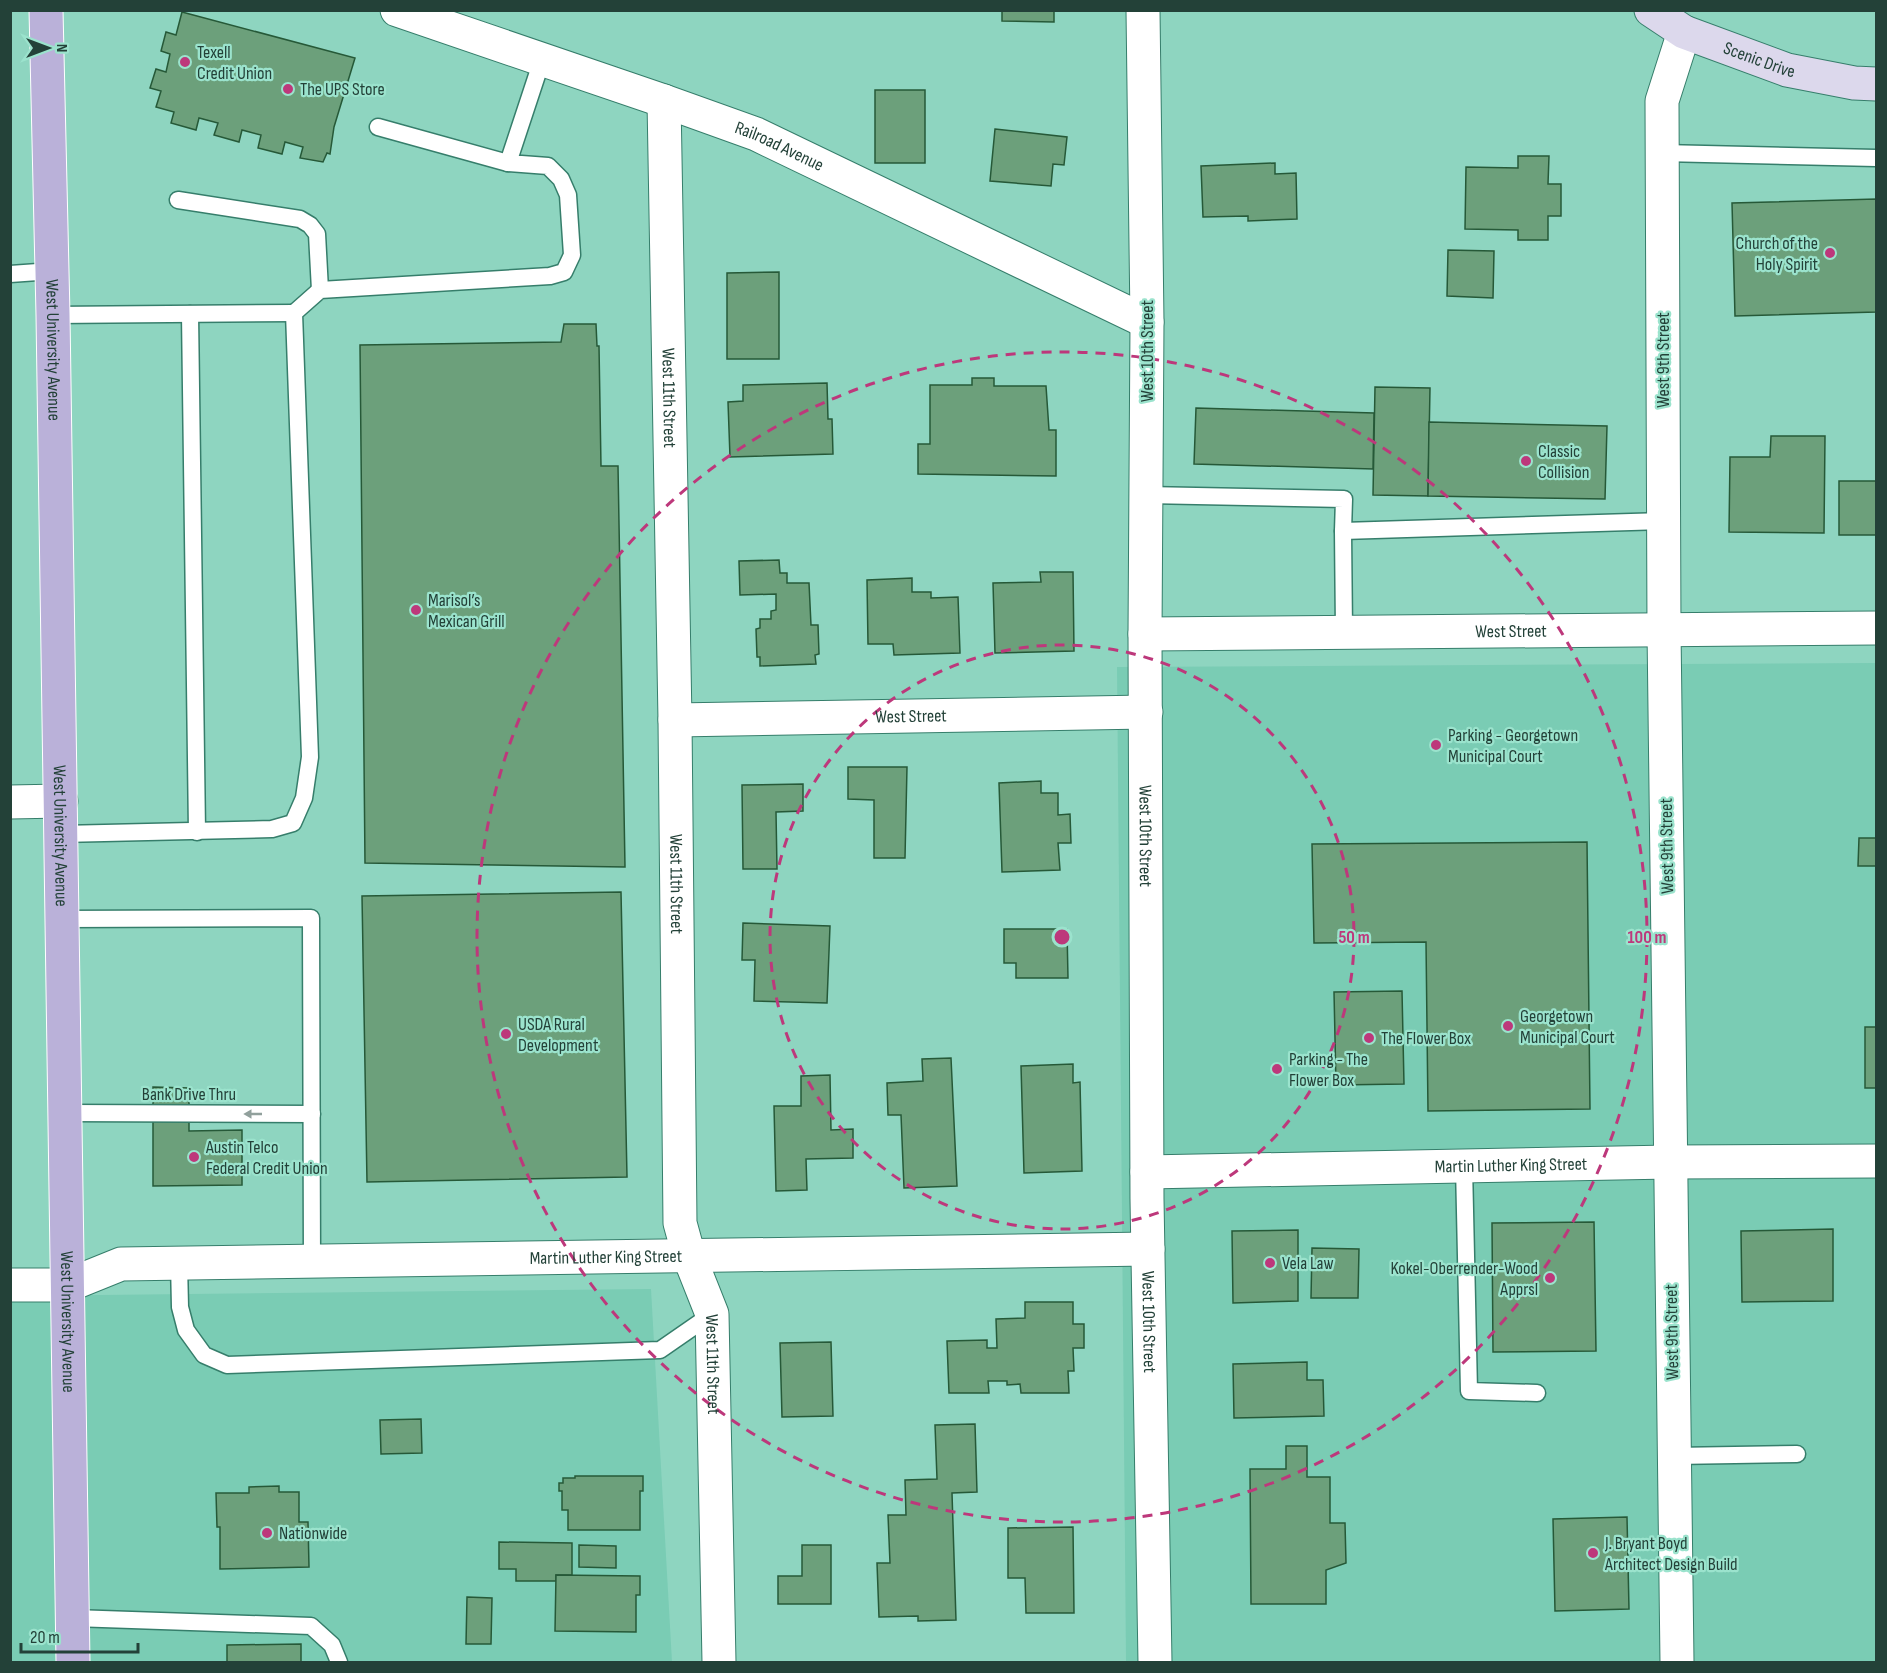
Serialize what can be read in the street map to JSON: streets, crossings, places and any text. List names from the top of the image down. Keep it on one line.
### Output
{"streets":{"main road":["West University Avenue"],"street":["Scenic Drive","Railroad Avenue","West 10th Street","West 9th Street","West 11th Street","West Street","Martin Luther King Street"],"lane":["Bank Drive Thru"]},"crossings":[["Scenic Drive","West 9th Street"],["Railroad Avenue","West 10th Street"],["Railroad Avenue","West 11th Street"],["West University Avenue","Bank Drive Thru"],["West University Avenue","Martin Luther King Street"],["West 10th Street","West Street"],["West 10th Street","Martin Luther King Street"],["West 9th Street","West Street"],["West 9th Street","Martin Luther King Street"],["West 11th Street","West Street"],["West 11th Street","Martin Luther King Street"]],"one_way":["Bank Drive Thru"],"places":["Texell Credit Union","The UPS Store","Church of the Holy Spirit","Classic Collision","Marisol’s Mexican Grill","Parking - Georgetown Municipal Court","Georgetown Municipal Court","USDA Rural Development","The Flower Box","Parking - The Flower Box","Austin Telco Federal Credit Union","Vela Law","Kokel-Oberrender-Wood Apprsl","Nationwide","J. Bryant Boyd Architect Design Build"],"scale_bar":"20 m","north":"right","rings":["50 m","100 m"]}
